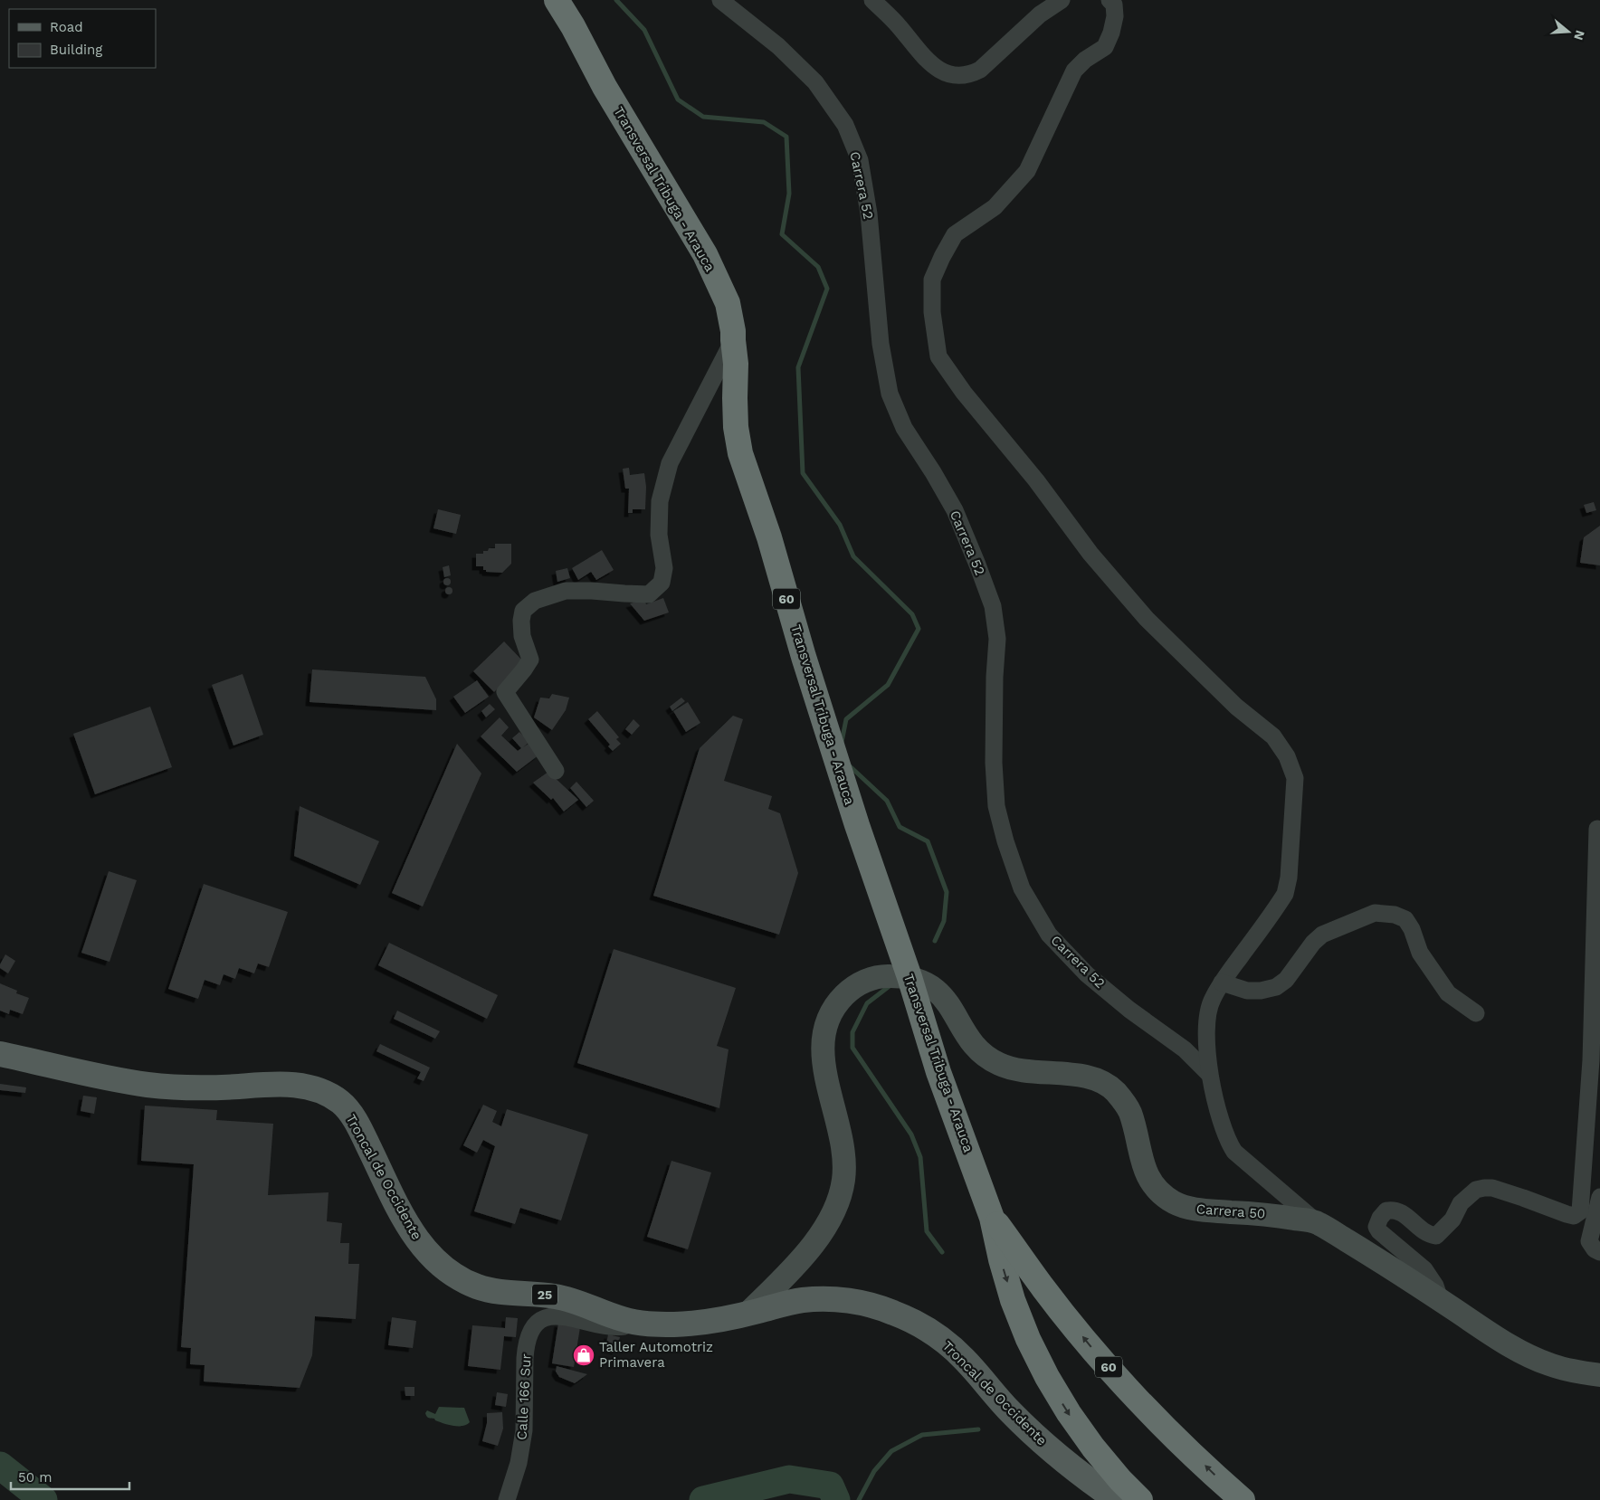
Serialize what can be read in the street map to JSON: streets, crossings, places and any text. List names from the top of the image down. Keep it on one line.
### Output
{"streets":{"highway":["Transversal Tribuga - Arauca","60"],"main road":["Troncal de Occidente","Carrera 50","25"],"street":["Carrera 52","Calle 166 Sur"]},"crossings":[["Transversal Tribuga - Arauca","Carrera 50"],["Troncal de Occidente","Carrera 50"],["Troncal de Occidente","Calle 166 Sur"]],"places":{"shop":["Taller Automotriz Primavera"]},"legend":["Road","Building"],"scale_bar":"50 m","north":"right"}
